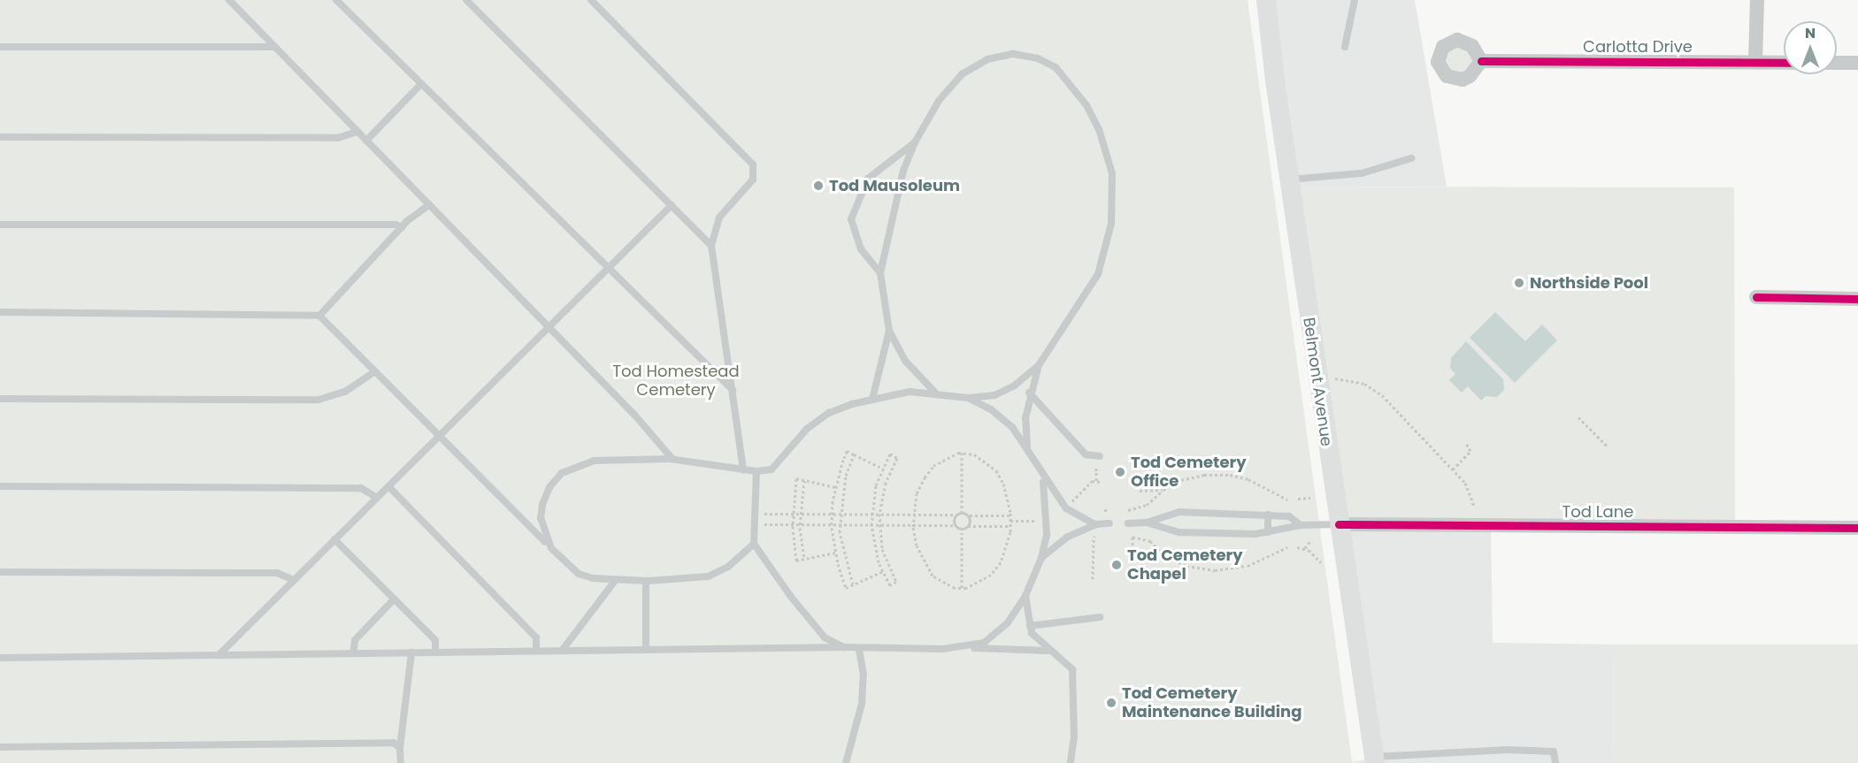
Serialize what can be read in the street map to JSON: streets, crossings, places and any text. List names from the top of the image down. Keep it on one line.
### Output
{"streets":{"main road":["Belmont Avenue"],"street":["Carlotta Drive","Tod Lane"]},"crossings":[["Belmont Avenue","Tod Lane"]],"parks":["Tod Homestead Cemetery"],"places":["Tod Mausoleum","Northside Pool","Tod Cemetery Office","Tod Cemetery Chapel","Tod Cemetery Maintenance Building"],"north":"top"}
